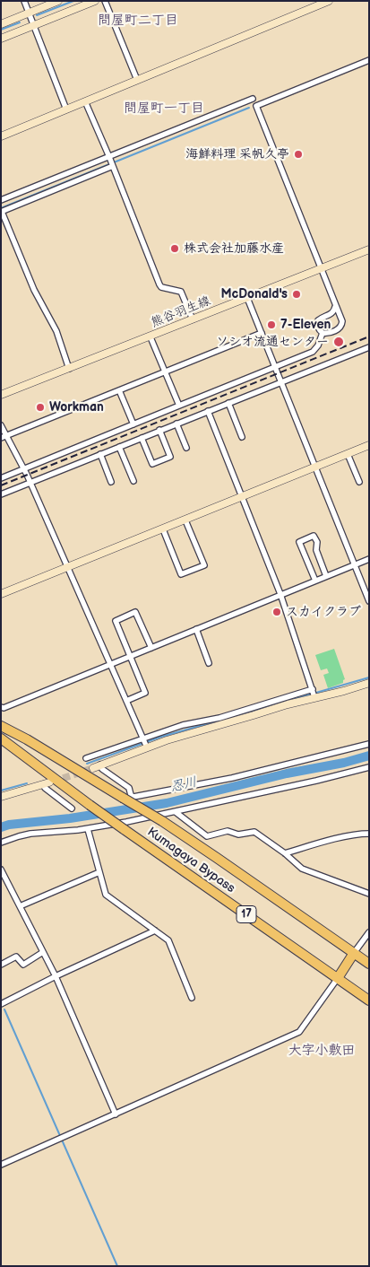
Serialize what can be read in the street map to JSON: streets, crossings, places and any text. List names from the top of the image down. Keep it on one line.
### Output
{"streets":{"highway":["Kumagaya Bypass","17"],"street":["熊谷羽生線"]},"districts":["問屋町二丁目","問屋町一丁目","大字小敷田"],"water":["忍川"],"places":["海鮮料理 采帆久亭","株式会社加藤水産","McDonald's","7-Eleven","ソシオ流通センター","Workman","スカイクラブ"]}
